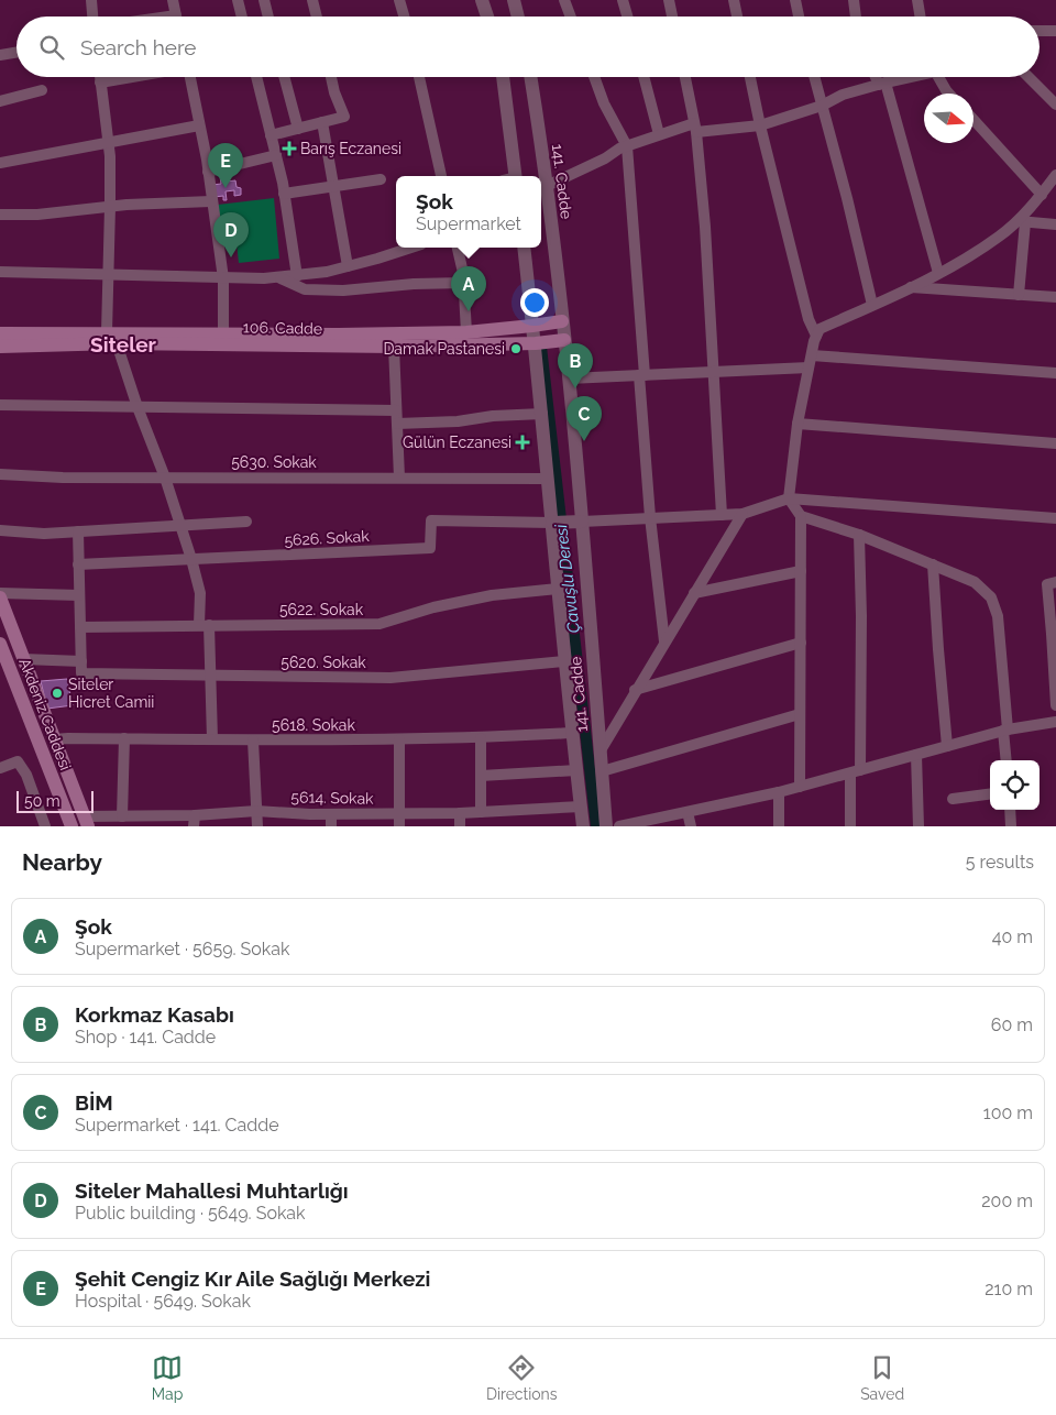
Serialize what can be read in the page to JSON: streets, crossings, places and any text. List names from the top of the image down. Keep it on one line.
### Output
{"streets":{"main road":["106. Cadde","Akdeniz Caddesi"],"street":["141. Cadde","5630. Sokak","5626. Sokak","5622. Sokak","5620. Sokak","5618. Sokak","5614. Sokak"]},"crossings":[["141. Cadde","106. Cadde"],["141. Cadde","5630. Sokak"],["141. Cadde","5626. Sokak"],["141. Cadde","5622. Sokak"],["141. Cadde","5620. Sokak"],["141. Cadde","5618. Sokak"],["141. Cadde","5614. Sokak"],["Akdeniz Caddesi","5618. Sokak"],["Akdeniz Caddesi","5614. Sokak"]],"districts":["Siteler"],"water":["Çavuşlu Deresi"],"places":{"health":["Barış Eczanesi","Gülün Eczanesi"],"other":["Damak Pastanesi","Siteler Hicret Camii"]},"scale_bar":"50 m","north":"right","page":{"search":"Search here","pins":["E","D","A","B","C"],"popup":["Şok","Supermarket"],"scale":"50 m","heading":["Nearby","5 results"],"list":[{"mark":"A","name":"Şok","note":"Supermarket · 5659. Sokak","value":"40 m"},{"mark":"B","name":"Korkmaz Kasabı","note":"Shop · 141. Cadde","value":"60 m"},{"mark":"C","name":"BİM","note":"Supermarket · 141. Cadde","value":"100 m"},{"mark":"D","name":"Siteler Mahallesi Muhtarlığı","note":"Public building · 5649. Sokak","value":"200 m"},{"mark":"E","name":"Şehit Cengiz Kır Aile Sağlığı Merkezi","note":"Hospital · 5649. Sokak","value":"210 m"}],"nav":["Map","Directions","Saved"]}}
